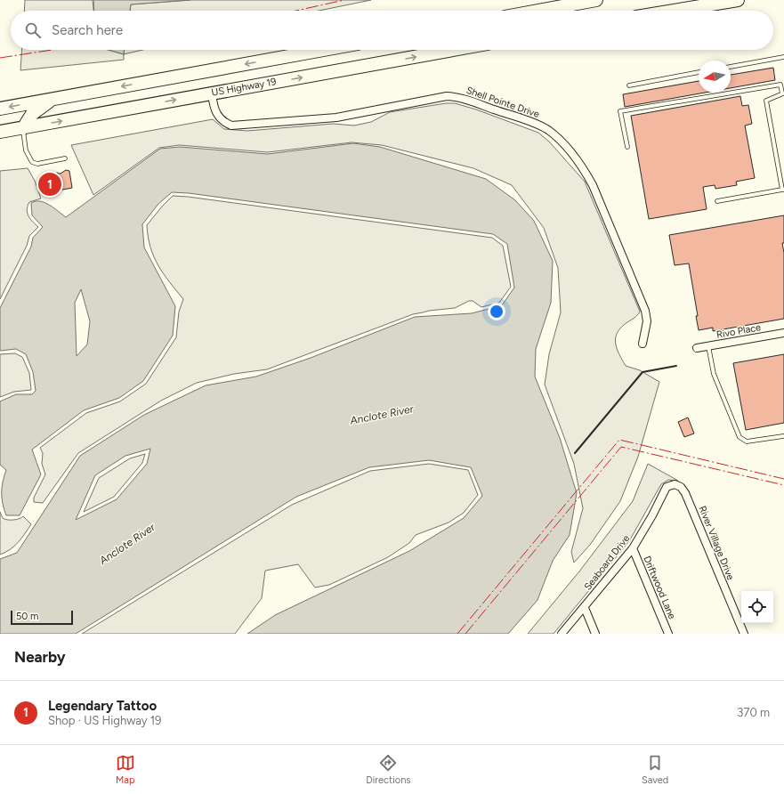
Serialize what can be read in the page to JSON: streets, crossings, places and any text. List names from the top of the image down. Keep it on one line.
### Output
{"streets":{"highway":["US Highway 19"],"street":["Shell Pointe Drive","Rivo Place","River Village Drive","Seaboard Drive","Driftwood Lane"]},"crossings":[["US Highway 19","Shell Pointe Drive"],["River Village Drive","Seaboard Drive"],["Seaboard Drive","Driftwood Lane"]],"water":["Anclote River"],"scale_bar":"50 m","north":"left","page":{"search":"Search here","pins":"1","scale":"50 m","heading":"Nearby","list":[{"mark":"1","name":"Legendary Tattoo","note":"Shop · US Highway 19","value":"370 m"}],"nav":["Map","Directions","Saved"]}}
